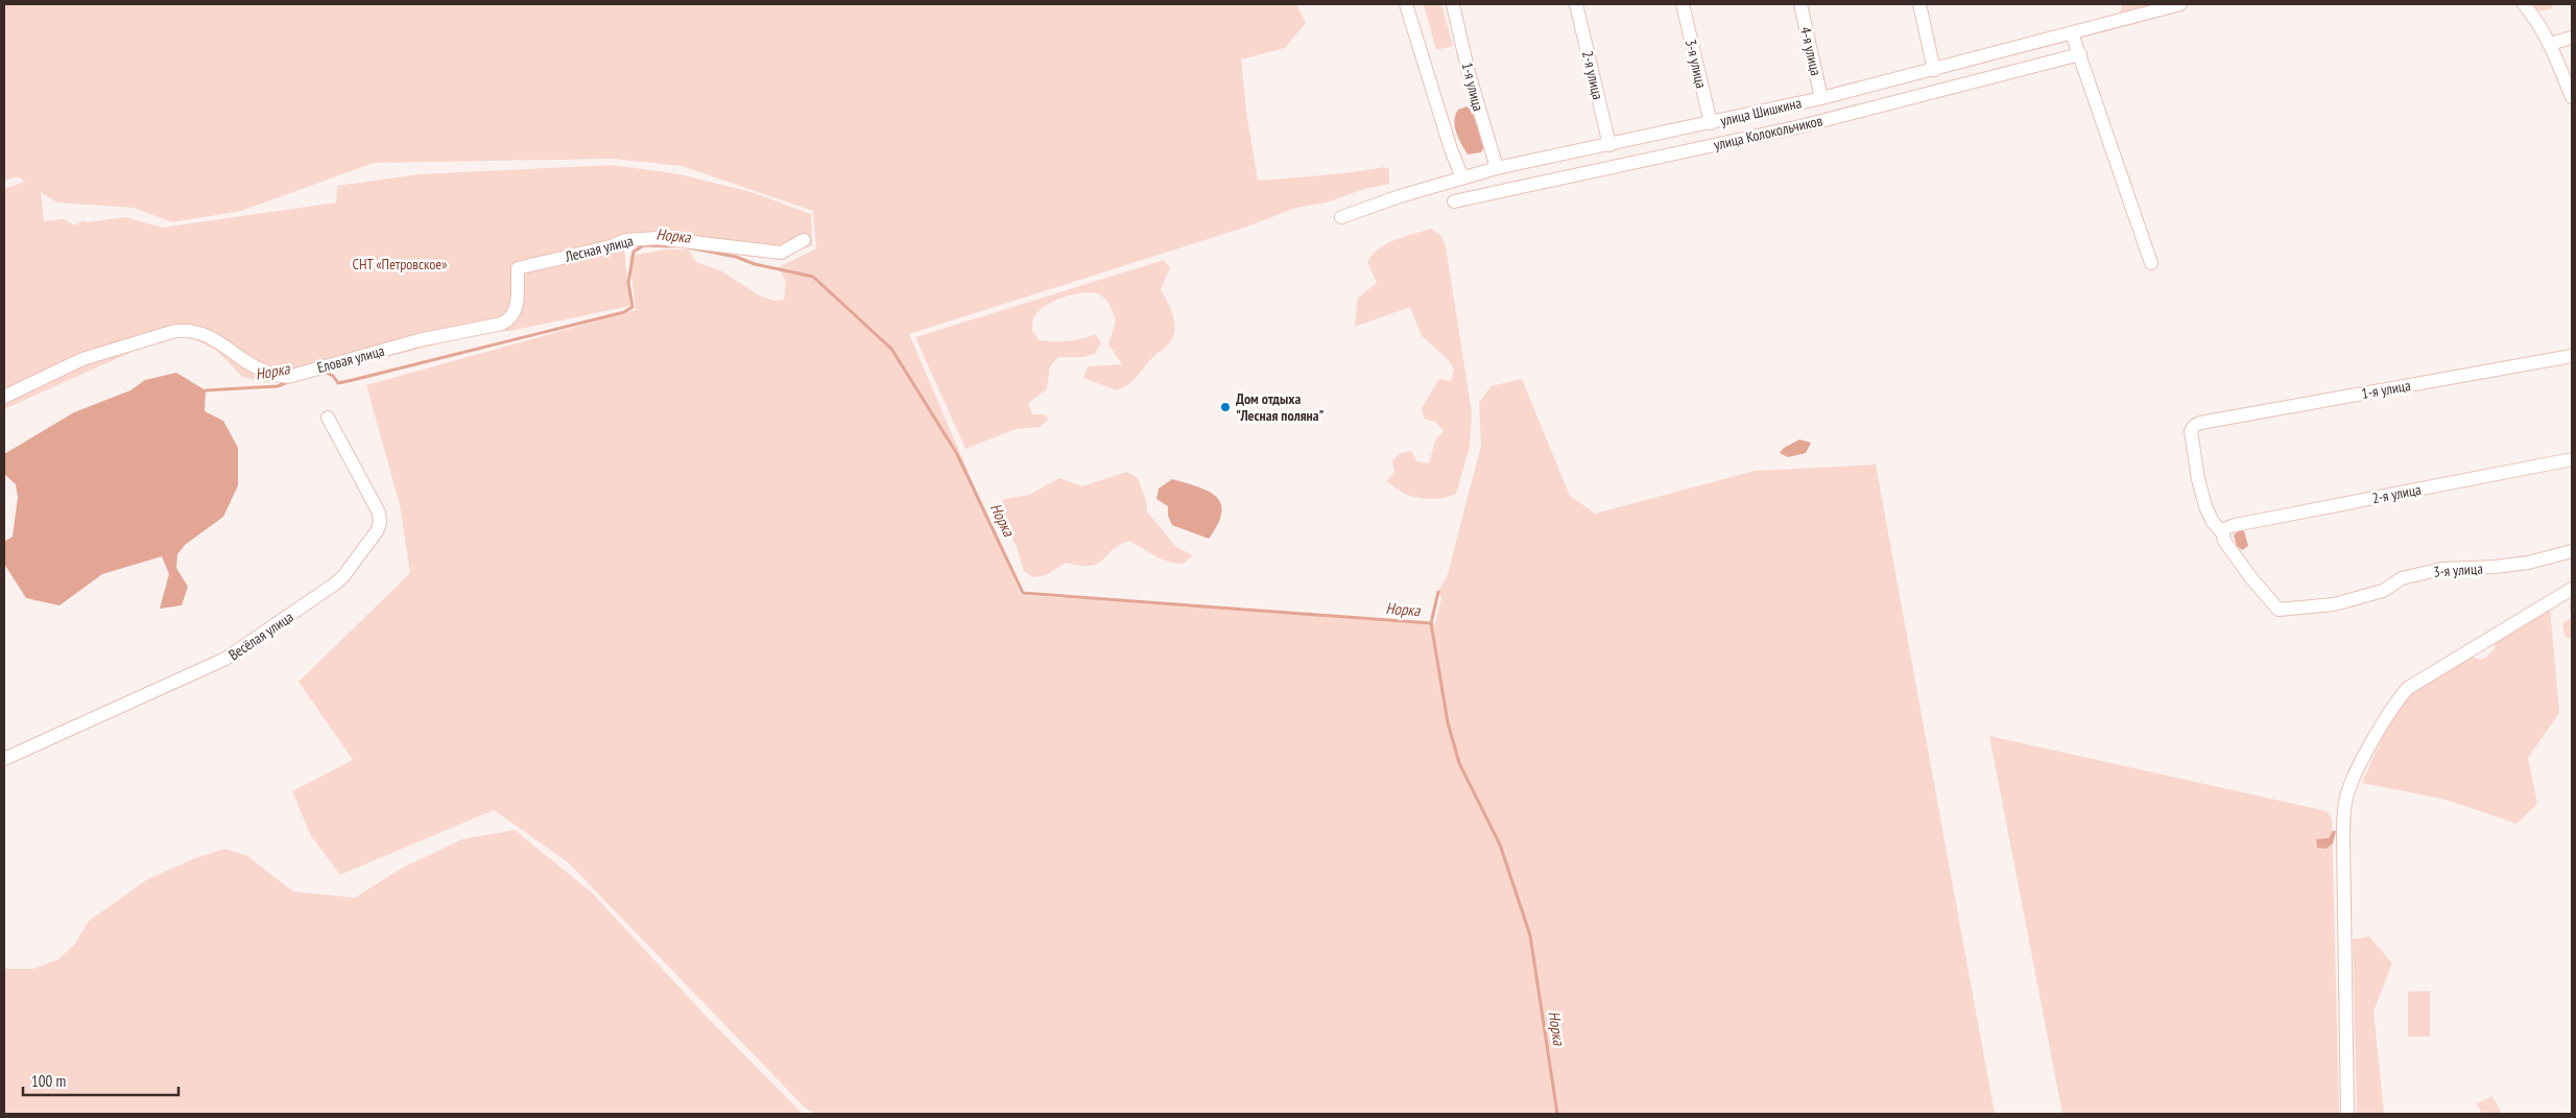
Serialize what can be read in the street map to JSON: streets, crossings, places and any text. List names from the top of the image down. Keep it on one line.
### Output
{"streets":{"street":["4-я улица","3-я улица","2-я улица","1-я улица","улица Шишкина","улица Колокольчиков","Лесная улица","Еловая улица","Весёлая улица"]},"crossings":[["4-я улица","улица Шишкина"],["3-я улица","2-я улица"],["3-я улица","1-я улица"],["3-я улица","улица Шишкина"],["2-я улица","1-я улица"],["2-я улица","улица Шишкина"],["1-я улица","улица Шишкина"],["Лесная улица","Еловая улица"]],"water":["Норка"],"parks":["СНТ «Петровское»"],"places":["Дом отдыха \"Лесная поляна\""],"scale_bar":"100 m"}
